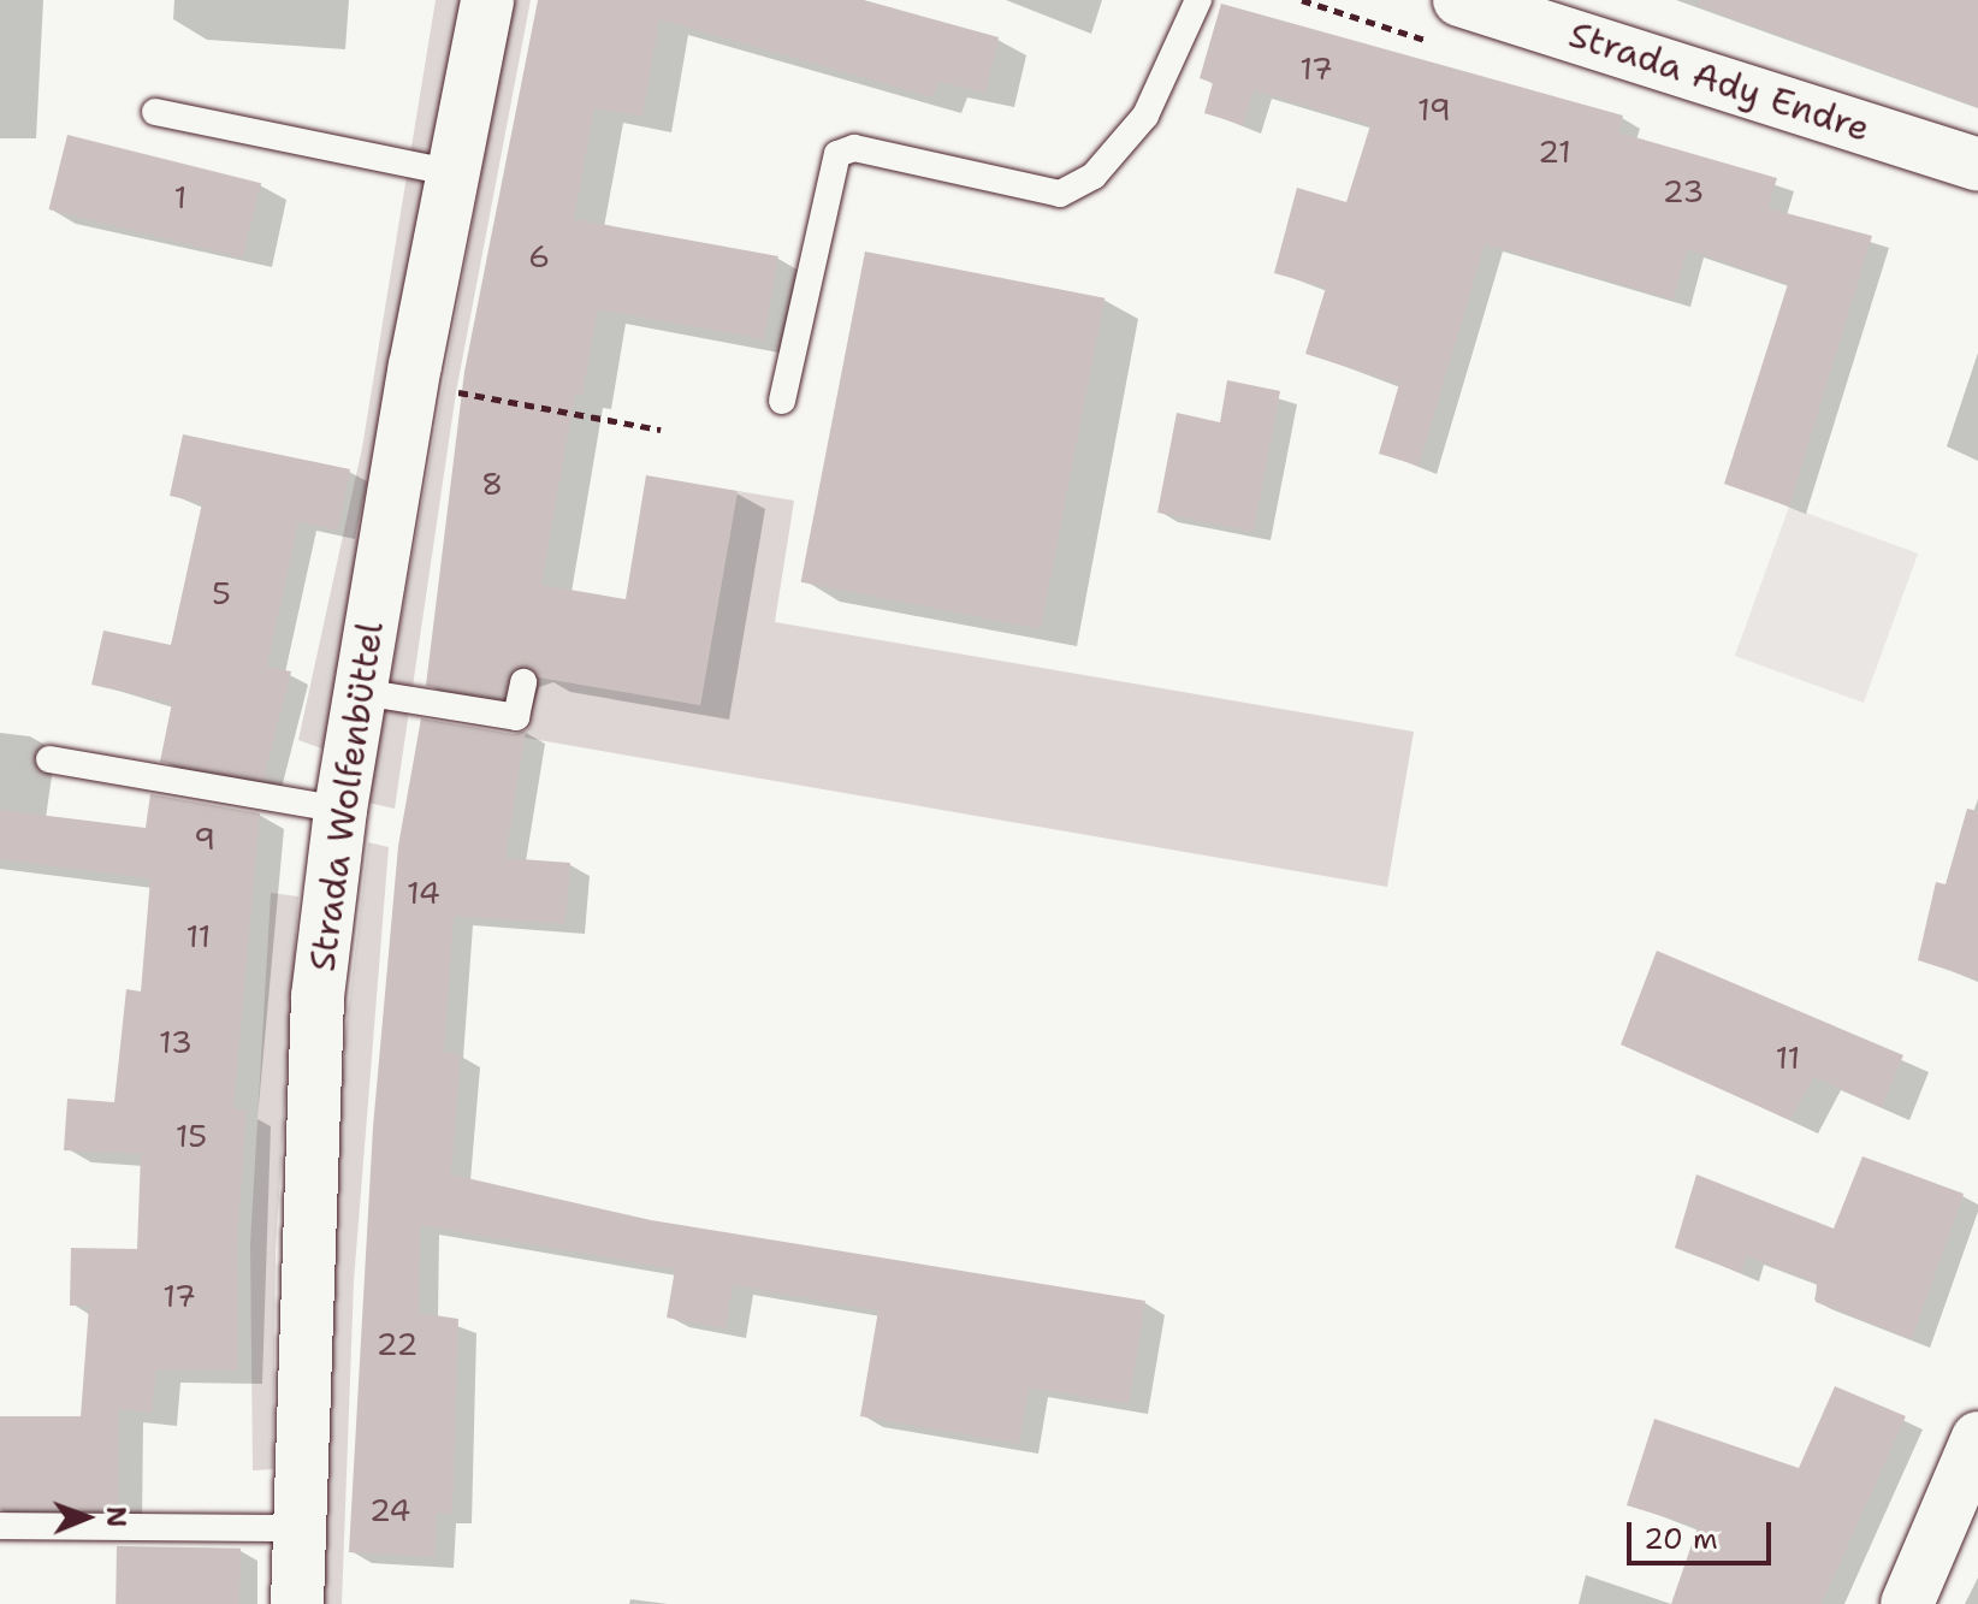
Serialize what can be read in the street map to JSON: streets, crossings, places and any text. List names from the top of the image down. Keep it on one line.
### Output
{"streets":{"main road":["Strada Ady Endre","Strada Wolfenbüttel"]},"house_numbers":["17","19","21","23","1","6","8","5","9","14","11","13","11","15","17","22","24"],"scale_bar":"20 m","north":"right"}
